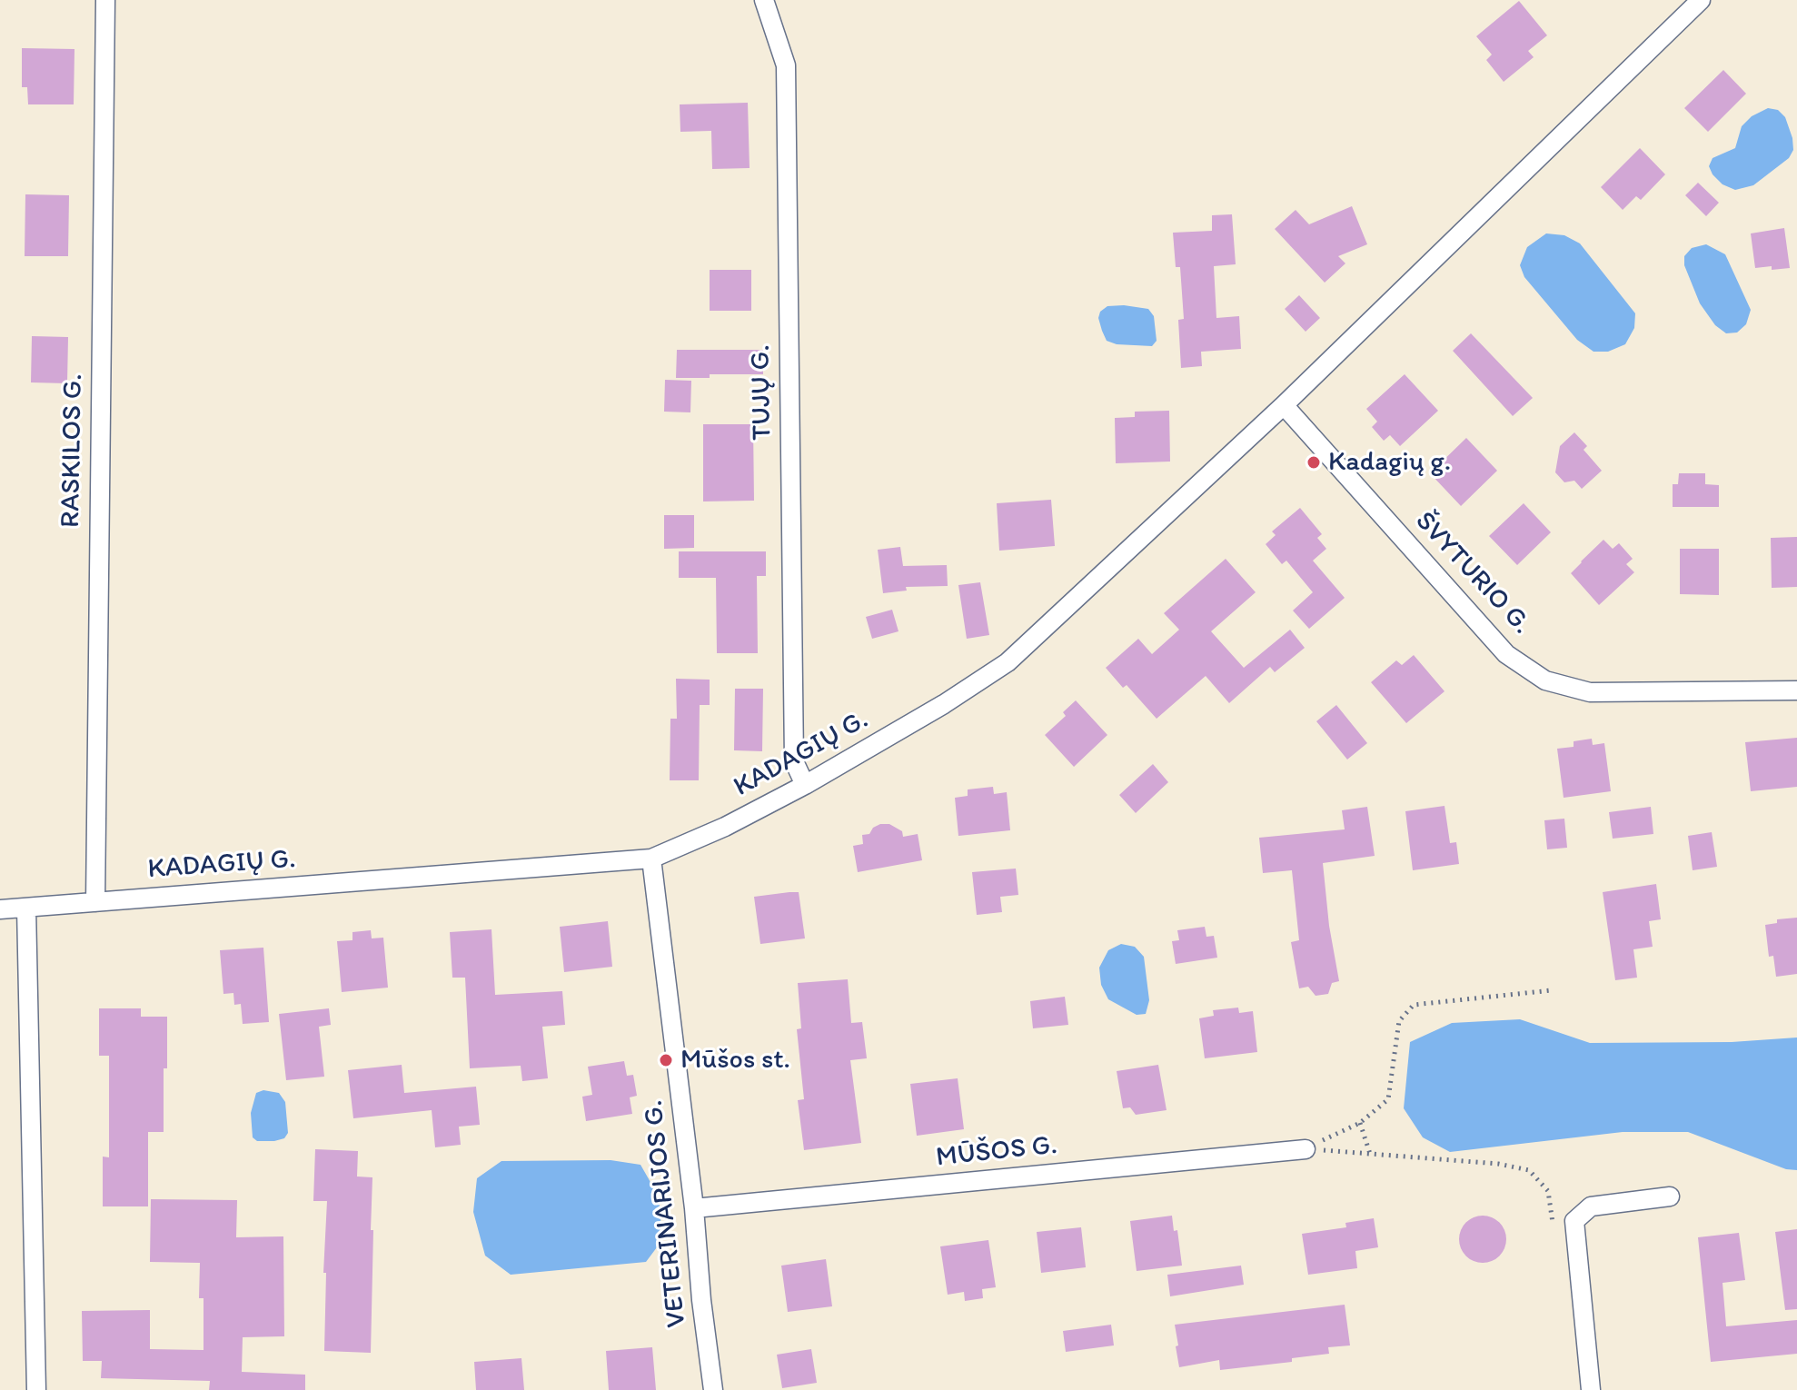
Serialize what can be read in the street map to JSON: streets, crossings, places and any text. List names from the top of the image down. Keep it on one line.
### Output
{"streets":{"street":["TUJŲ G.","RASKILOS G.","ŠVYTURIO G.","KADAGIŲ G.","MŪŠOS G.","VETERINARIJOS G."]},"crossings":[["TUJŲ G.","KADAGIŲ G."],["RASKILOS G.","KADAGIŲ G."],["ŠVYTURIO G.","KADAGIŲ G."],["KADAGIŲ G.","VETERINARIJOS G."],["MŪŠOS G.","VETERINARIJOS G."]],"places":["Kadagių g.","Mūšos st."]}
